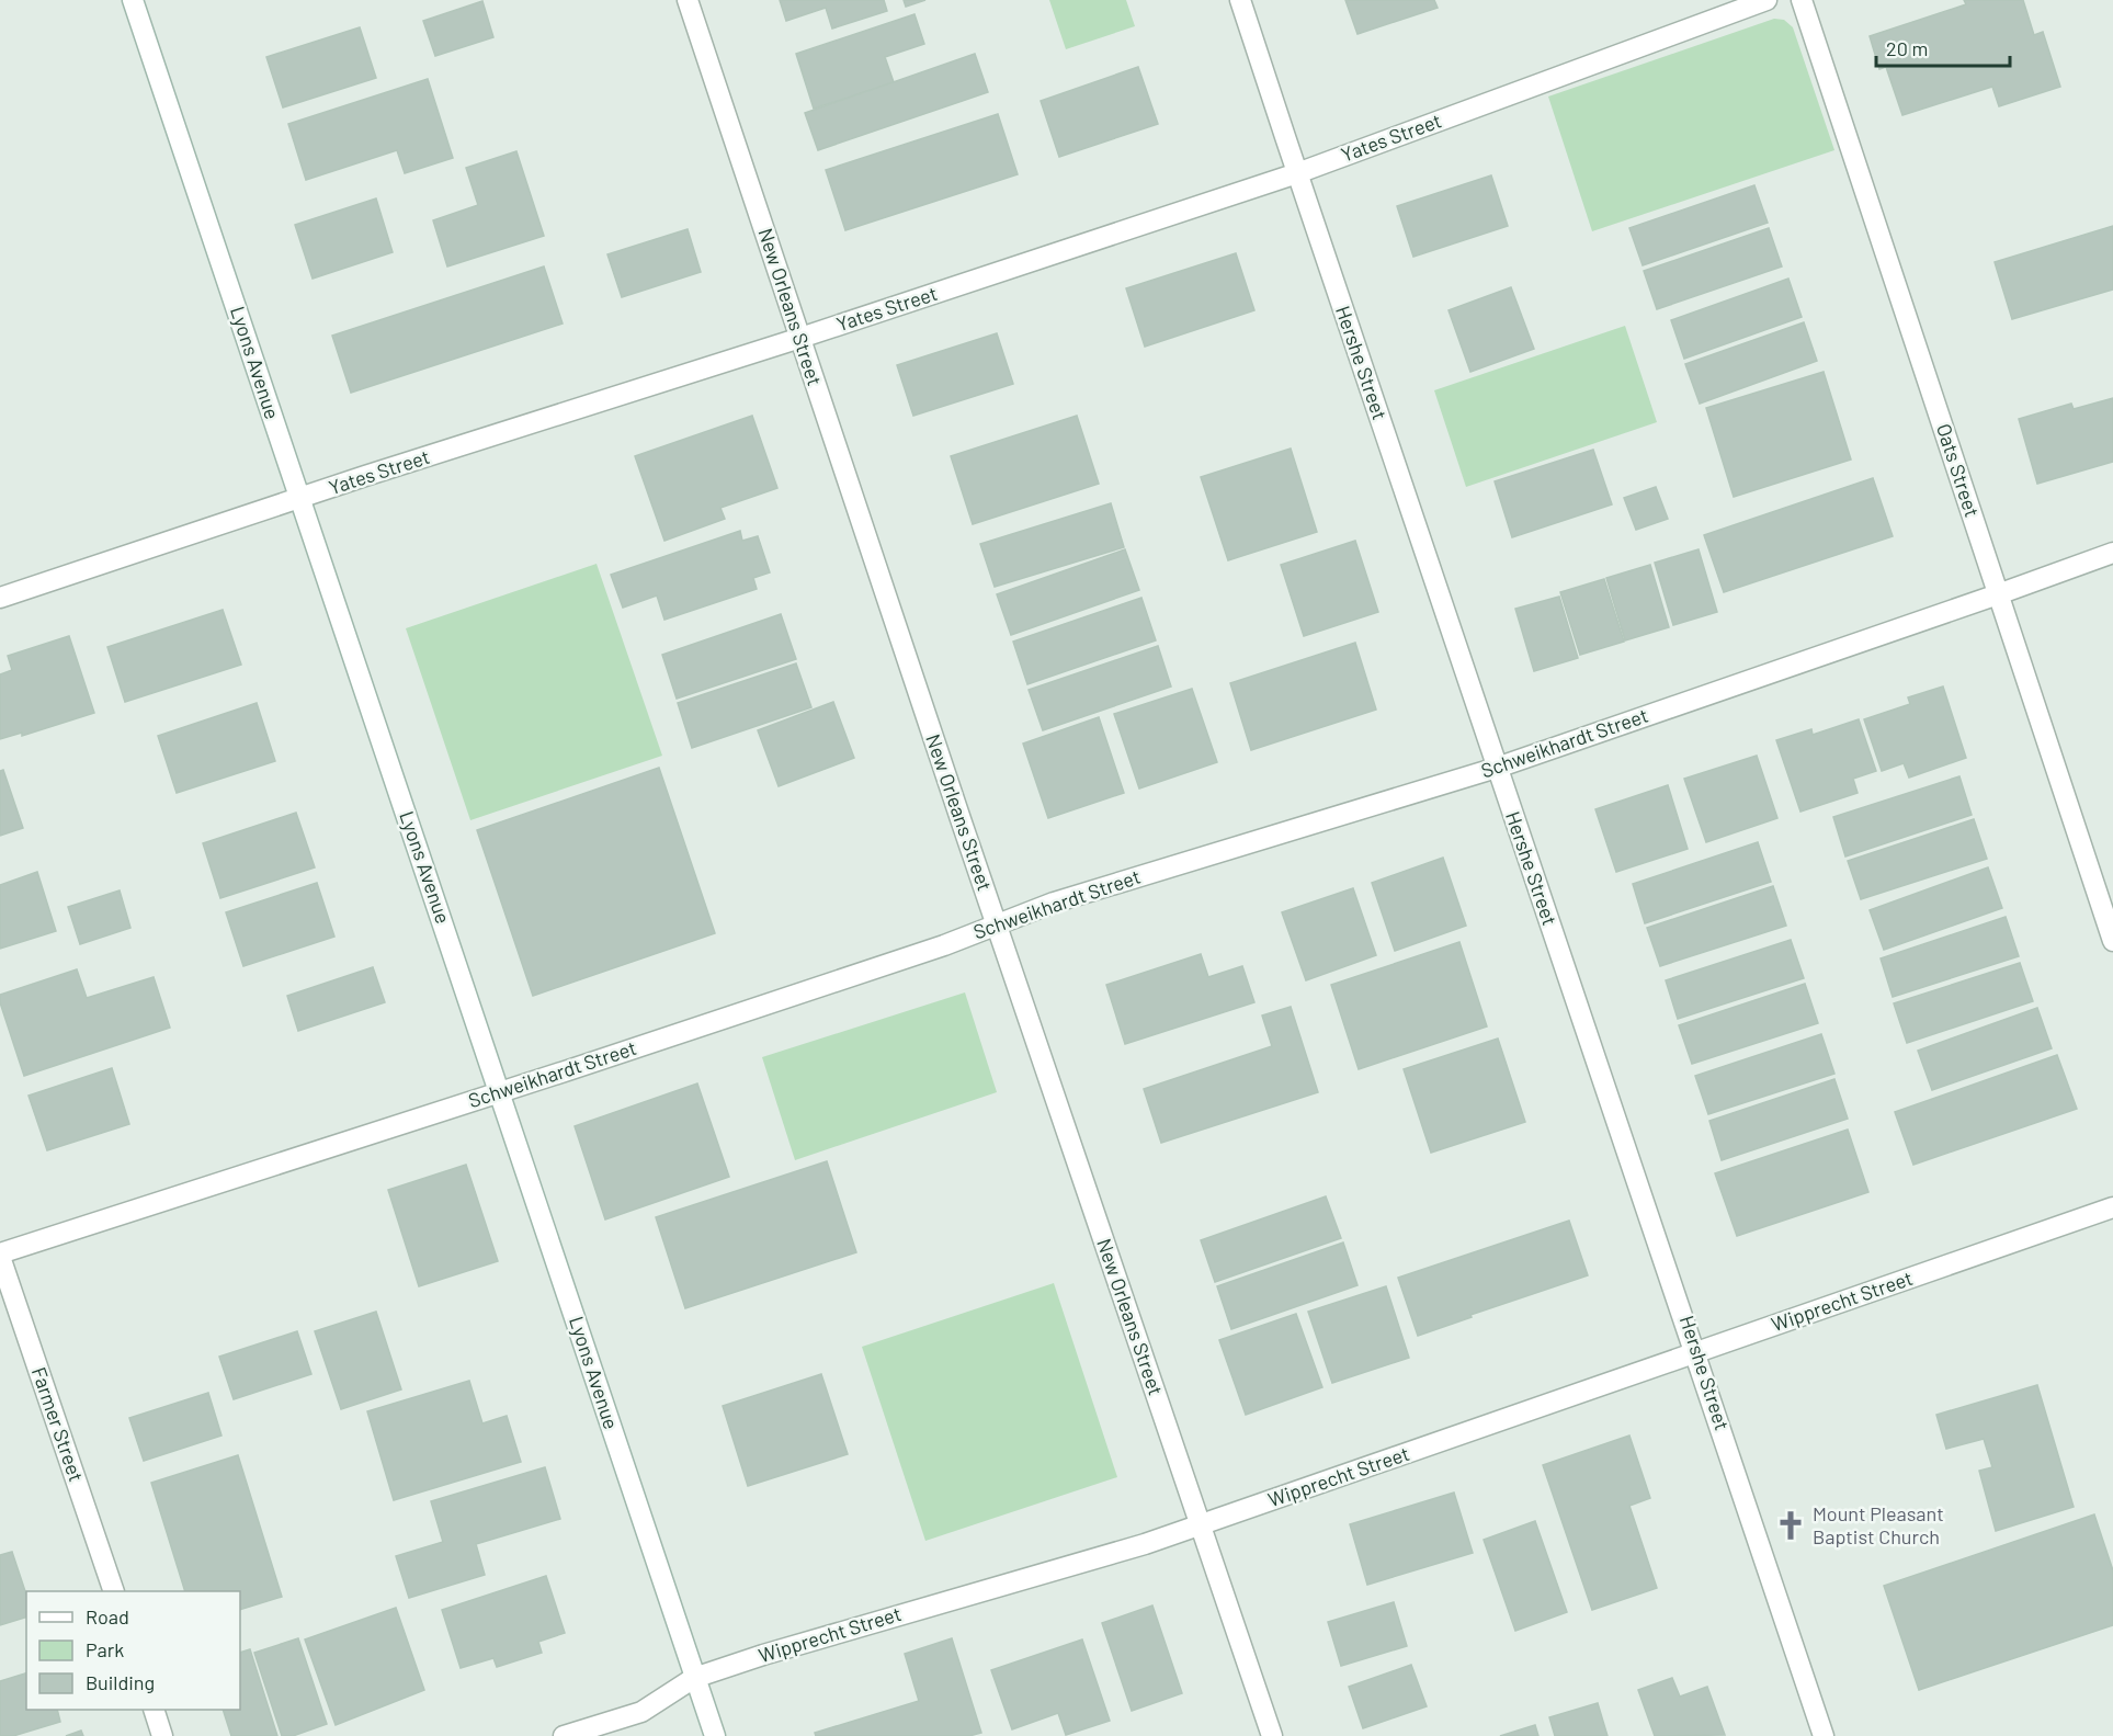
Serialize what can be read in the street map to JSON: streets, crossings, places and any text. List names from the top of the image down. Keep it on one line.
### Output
{"streets":{"street":["Yates Street","New Orleans Street","Lyons Avenue","Hershe Street","Oats Street","Schweikhardt Street","Wipprecht Street","Farmer Street"]},"crossings":[["Yates Street","New Orleans Street"],["Yates Street","Lyons Avenue"],["Yates Street","Hershe Street"],["New Orleans Street","Schweikhardt Street"],["New Orleans Street","Wipprecht Street"],["Lyons Avenue","Schweikhardt Street"],["Lyons Avenue","Wipprecht Street"],["Hershe Street","Schweikhardt Street"],["Hershe Street","Wipprecht Street"],["Oats Street","Schweikhardt Street"],["Schweikhardt Street","Farmer Street"]],"places":{"church":["Mount Pleasant Baptist Church"]},"legend":["Road","Park","Building"],"scale_bar":"20 m"}
